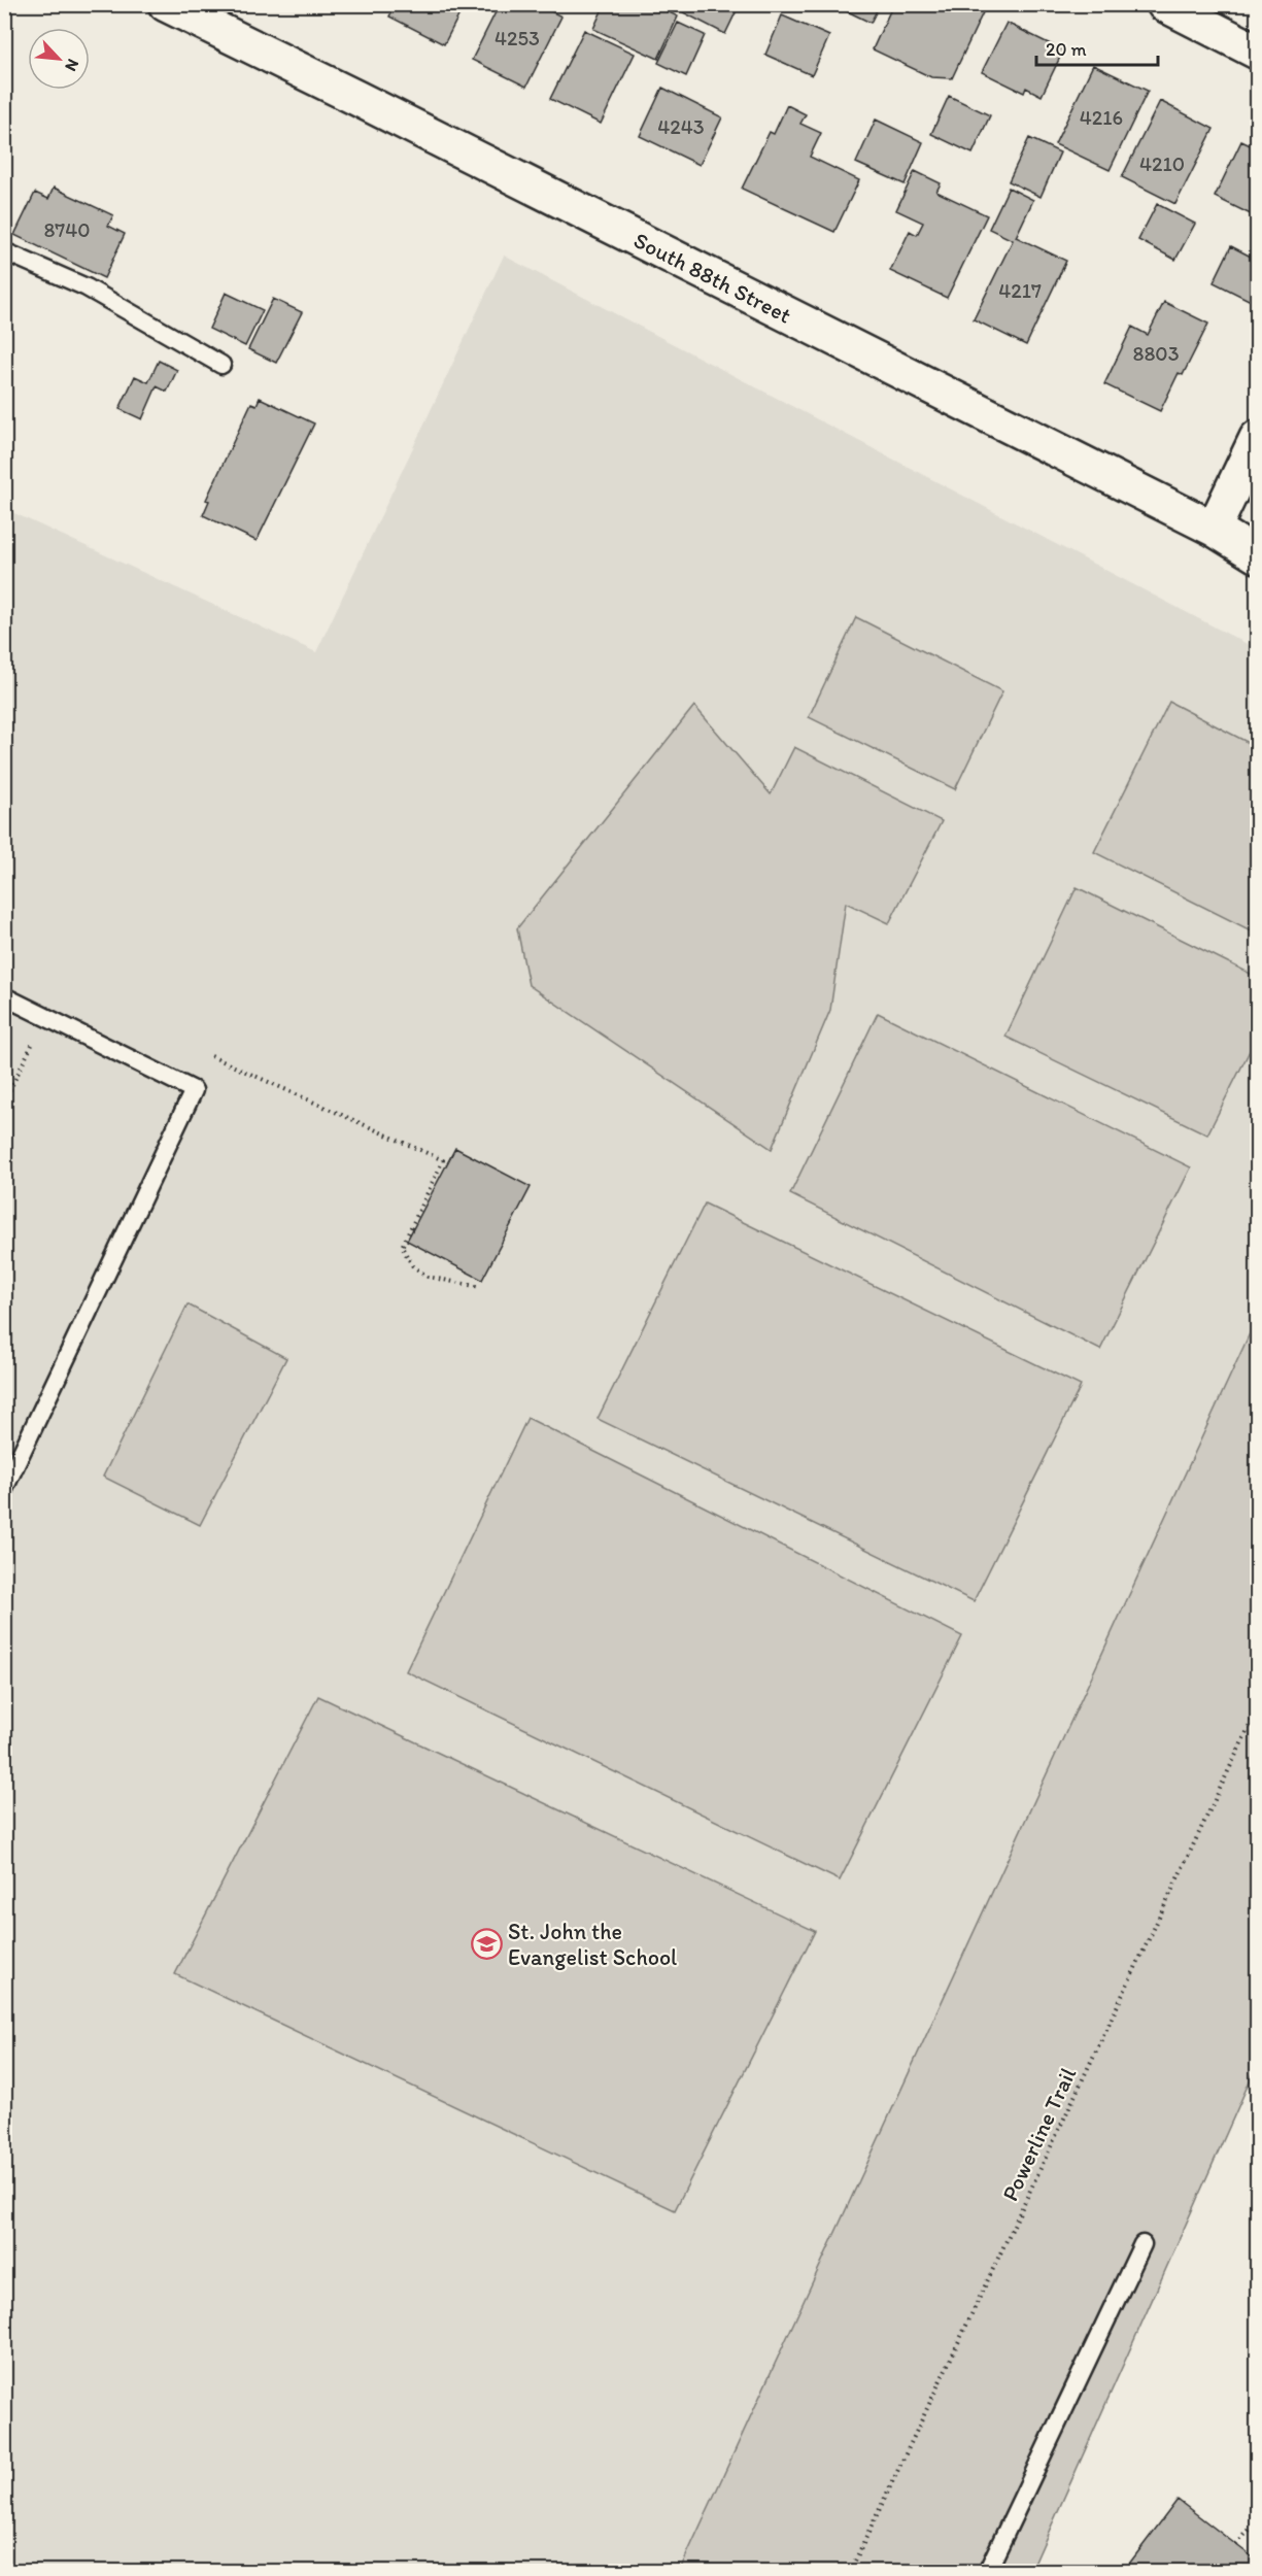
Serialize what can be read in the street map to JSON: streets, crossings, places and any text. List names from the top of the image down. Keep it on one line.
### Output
{"streets":{"street":["South 88th Street"],"path":["Powerline Trail"]},"places":{"school or university":["St. John the Evangelist School"]},"house_numbers":["4253","4216","4243","4210","8740","4217","8803"],"scale_bar":"20 m","north":"bottom right"}
